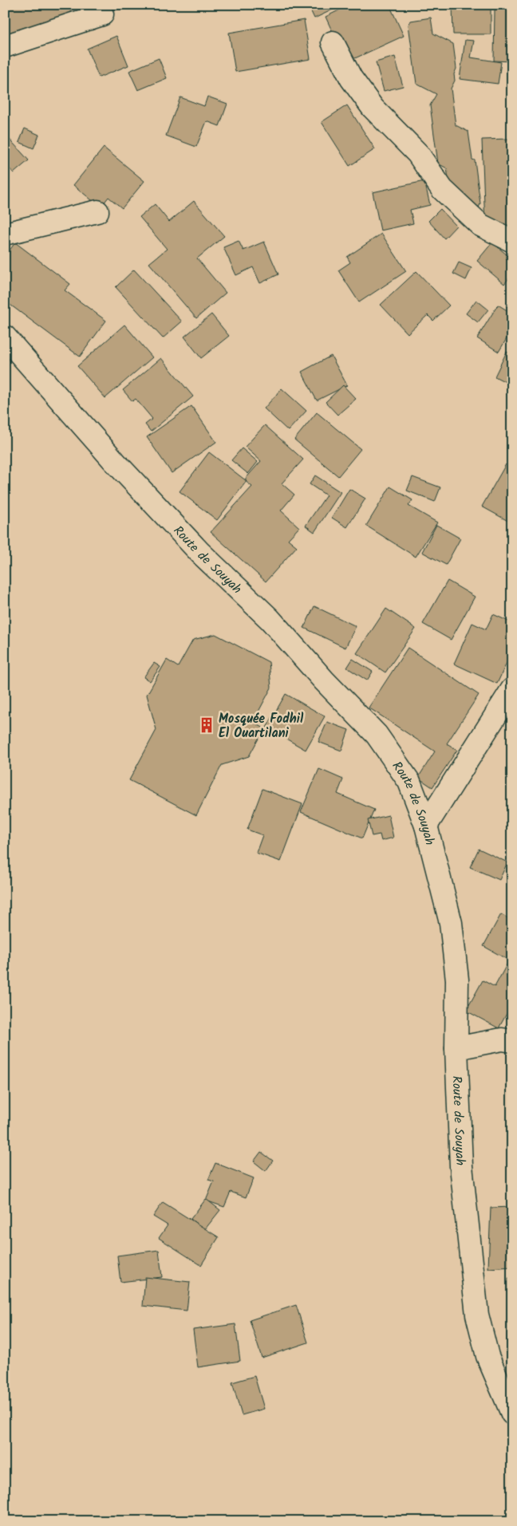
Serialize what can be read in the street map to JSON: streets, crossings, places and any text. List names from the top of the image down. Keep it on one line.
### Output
{"streets":{"main road":["Route de Souyah"]},"places":{"building":["Mosquée Fodhil El Ouartilani"]}}
